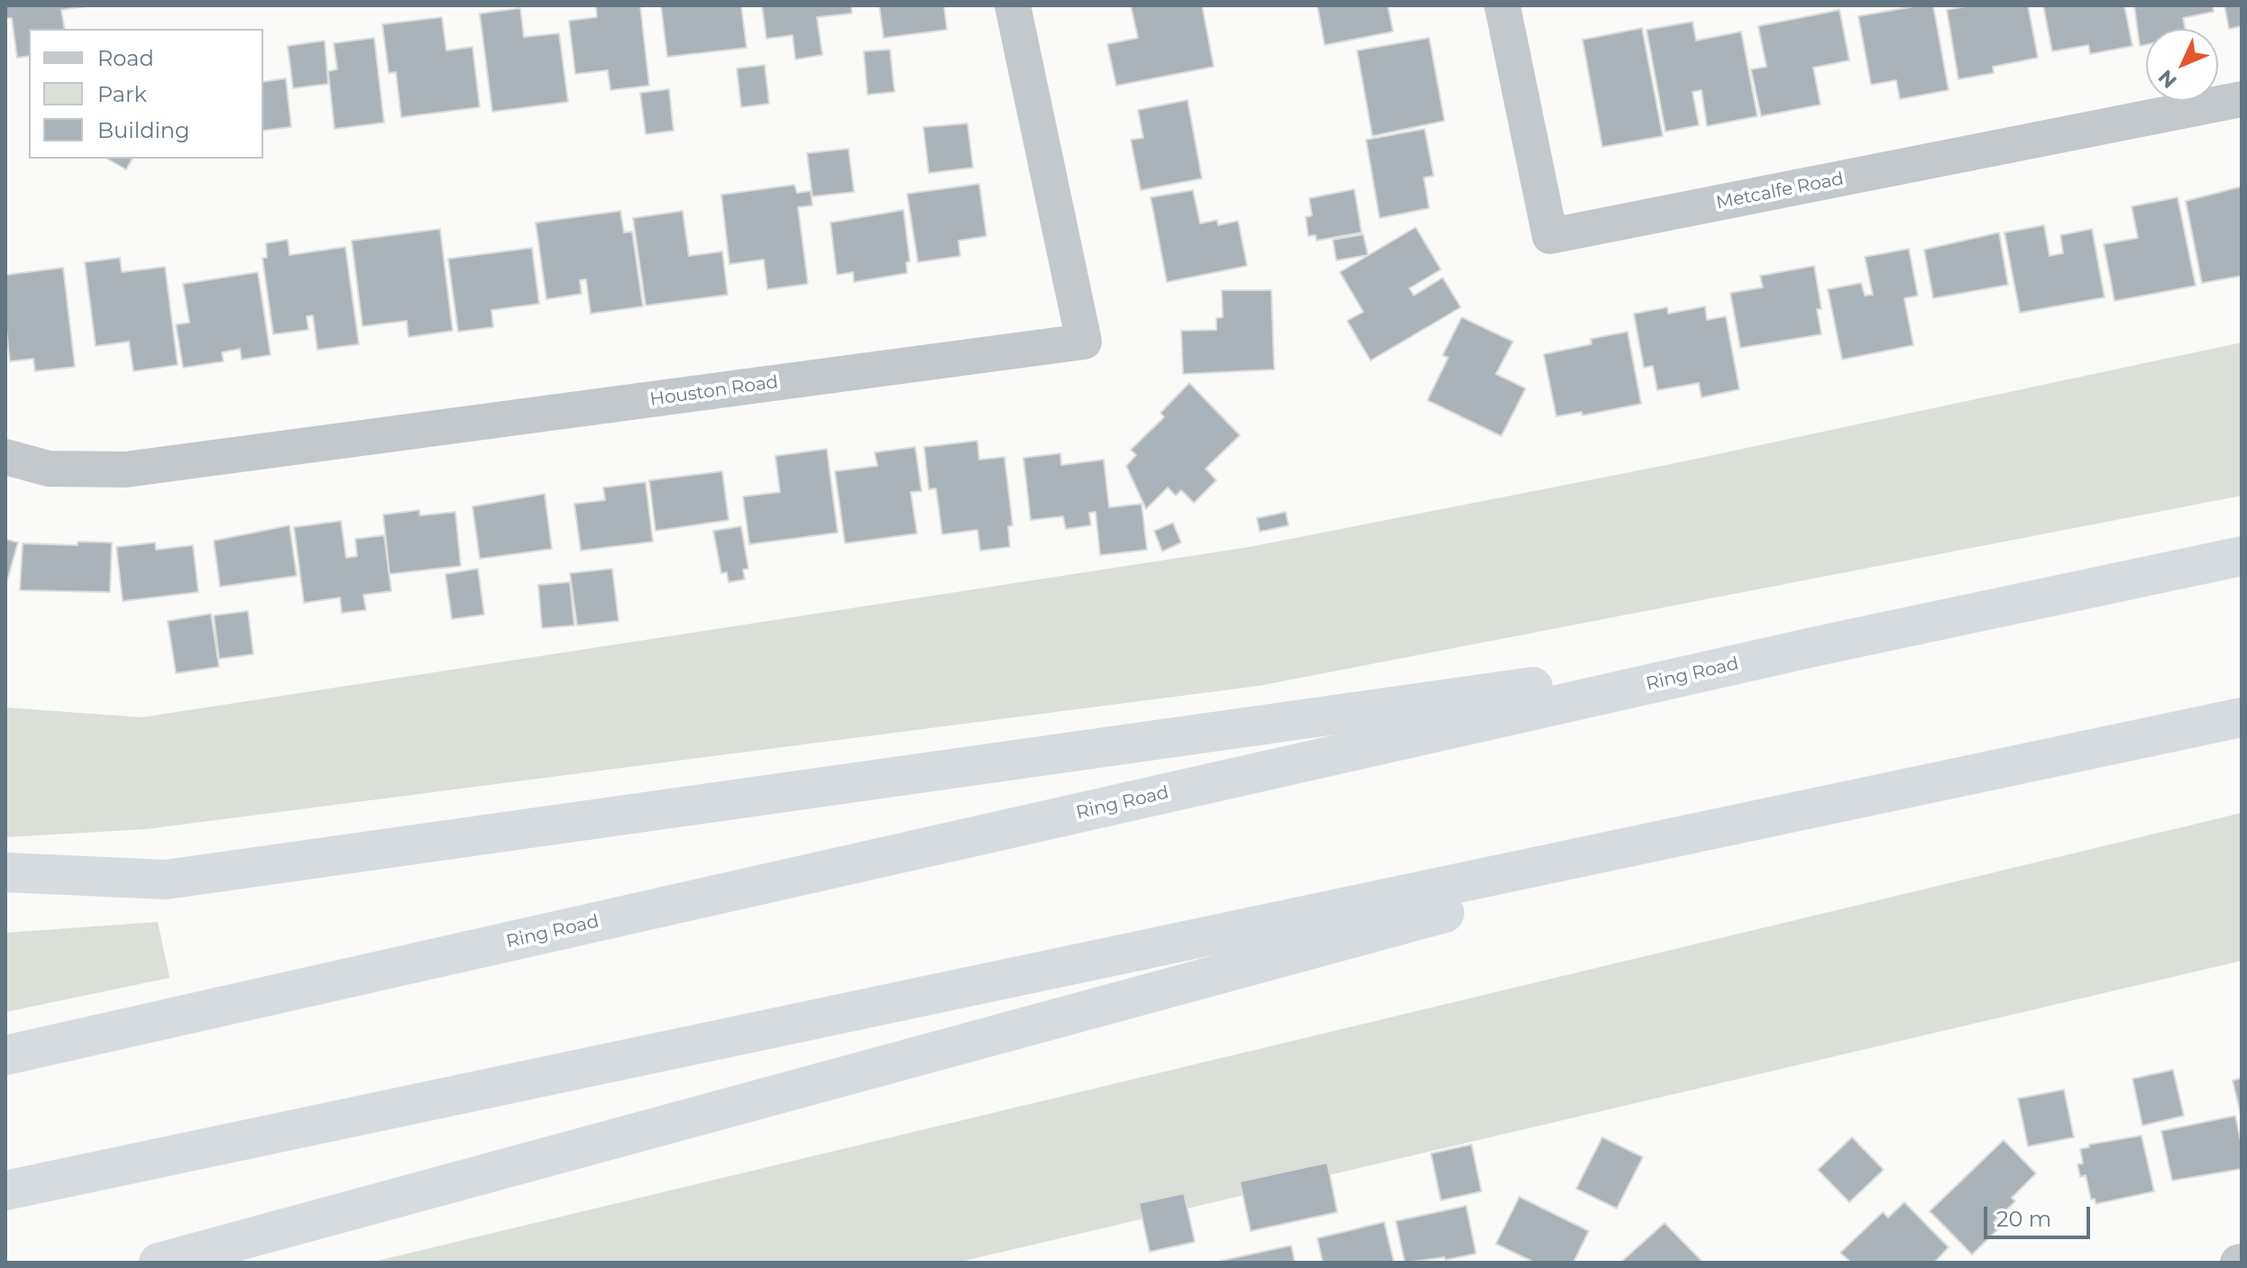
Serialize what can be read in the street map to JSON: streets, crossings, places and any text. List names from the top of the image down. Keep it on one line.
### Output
{"streets":{"highway":["Ring Road"],"street":["Metcalfe Road","Houston Road"]},"legend":["Road","Park","Building"],"scale_bar":"20 m","north":"bottom left"}
